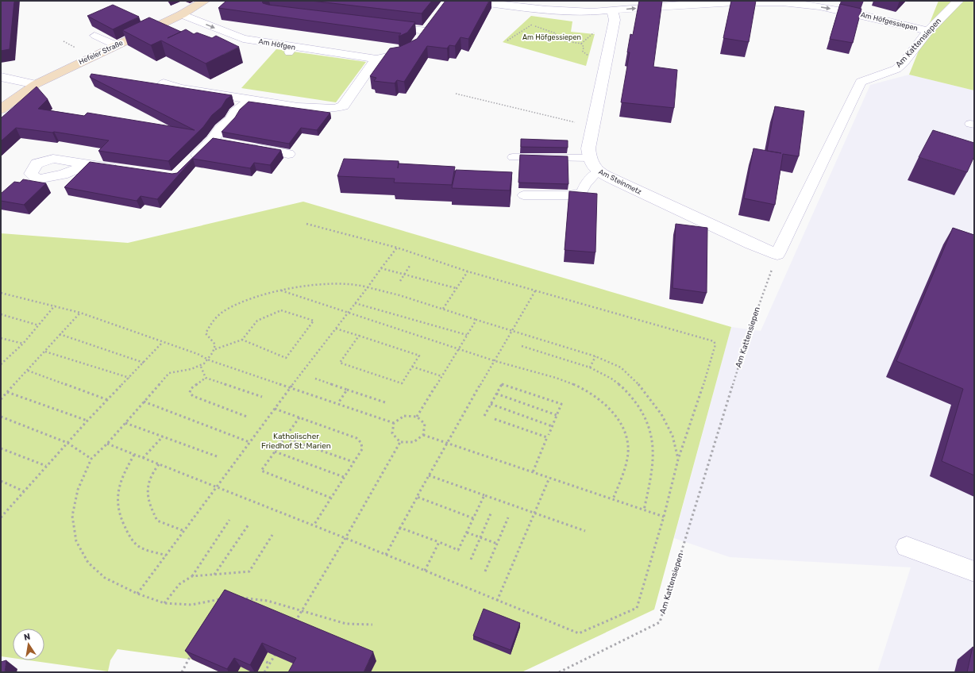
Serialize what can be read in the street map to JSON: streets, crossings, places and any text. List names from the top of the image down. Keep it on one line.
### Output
{"streets":{"main road":["Hefeler Straße"],"street":["Am Höfgessiepen","Am Kattensiepen","Am Höfgen","Am Steinmetz"]},"crossings":[["Am Höfgessiepen","Am Kattensiepen"],["Am Kattensiepen","Am Steinmetz"],["Am Höfgen","Hefeler Straße"]],"one_way":["Am Höfgessiepen"],"parks":["Am Höfgessiepen","Katholischer Friedhof St. Marien"],"north":"top"}
